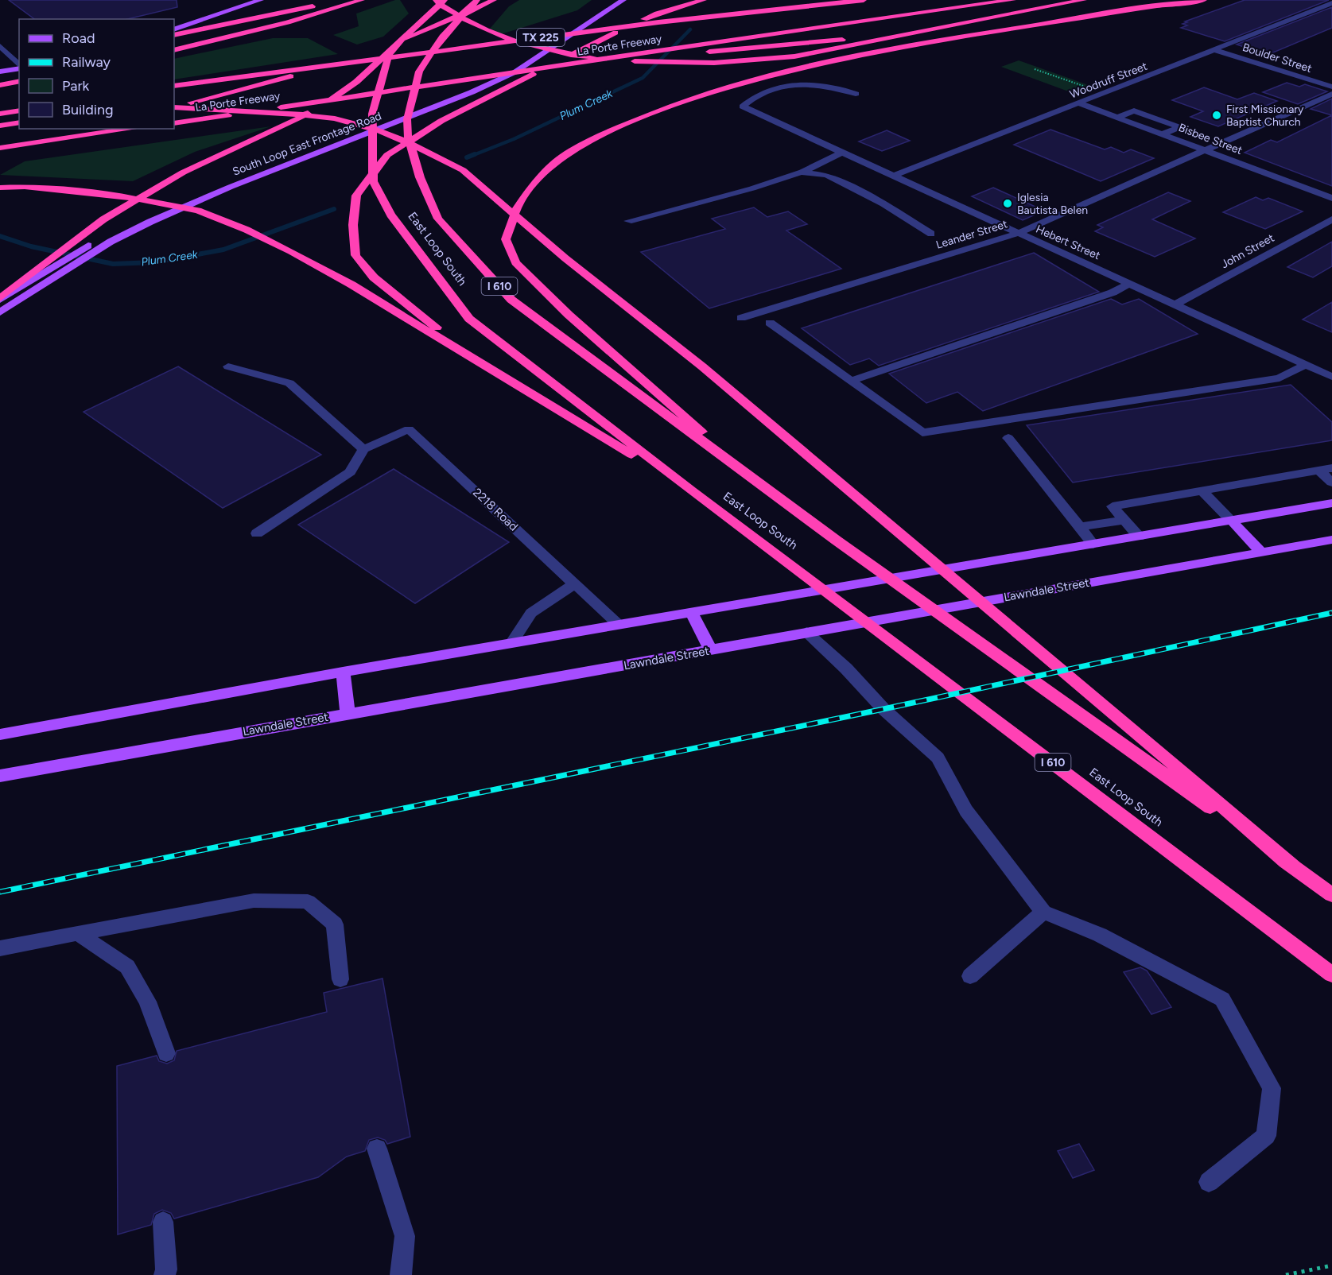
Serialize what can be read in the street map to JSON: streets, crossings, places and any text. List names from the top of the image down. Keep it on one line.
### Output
{"streets":{"highway":["TX 225","La Porte Freeway","East Loop South","I 610"],"main road":["South Loop East Frontage Road","Lawndale Street"],"street":["Boulder Street","Woodruff Street","Bisbee Street","Leander Street","Hebert Street","John Street","2218 Road"]},"crossings":[["Boulder Street","Woodruff Street"],["Woodruff Street","Bisbee Street"],["Woodruff Street","Hebert Street"],["Bisbee Street","Leander Street"],["Leander Street","Hebert Street"],["Hebert Street","John Street"]],"water":["Plum Creek"],"places":["First Missionary Baptist Church","Iglesia Bautista Belen"],"legend":["Road","Railway","Park","Building"]}
